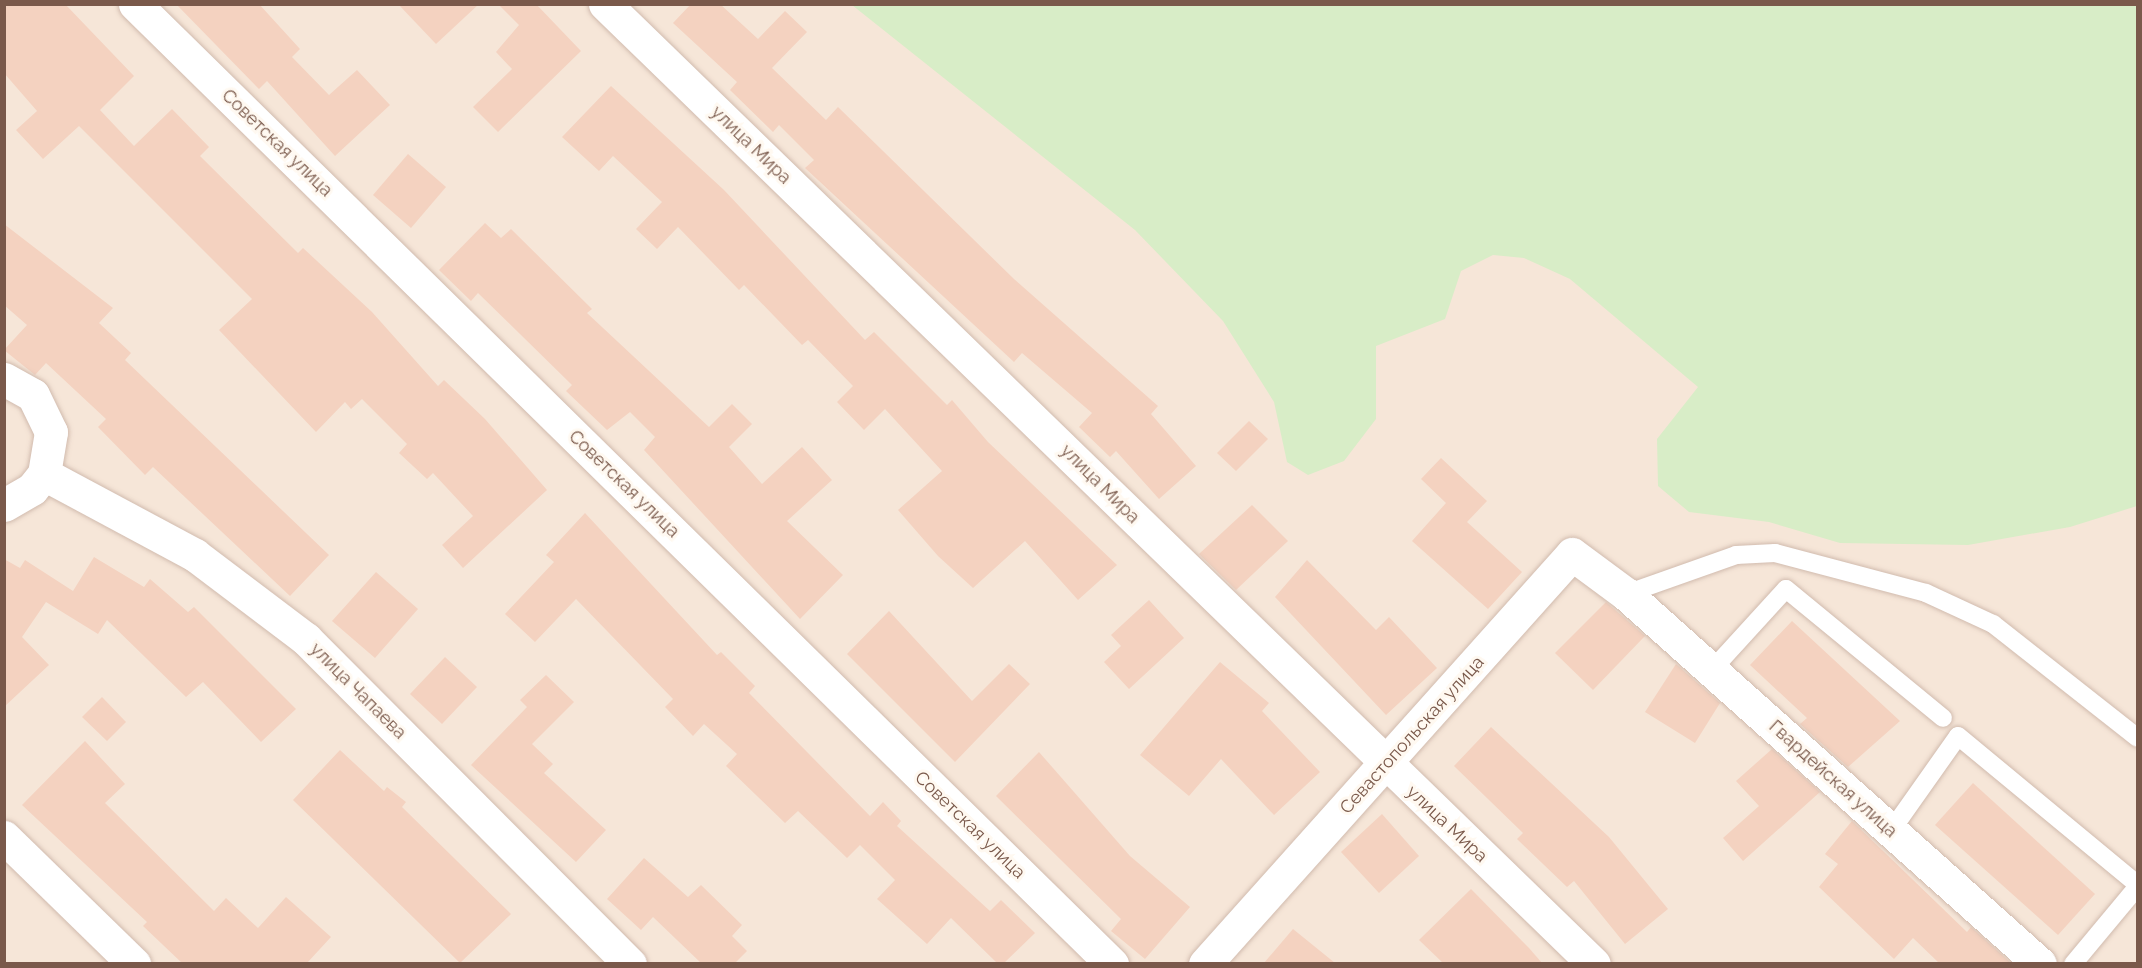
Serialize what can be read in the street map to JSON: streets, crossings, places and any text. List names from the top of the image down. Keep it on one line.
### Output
{"streets":{"street":["Советская улица","улица Мира","улица Чапаева","Севастопольская улица","Гвардейская улица"]},"crossings":[["улица Мира","Севастопольская улица"],["Севастопольская улица","Гвардейская улица"]]}
